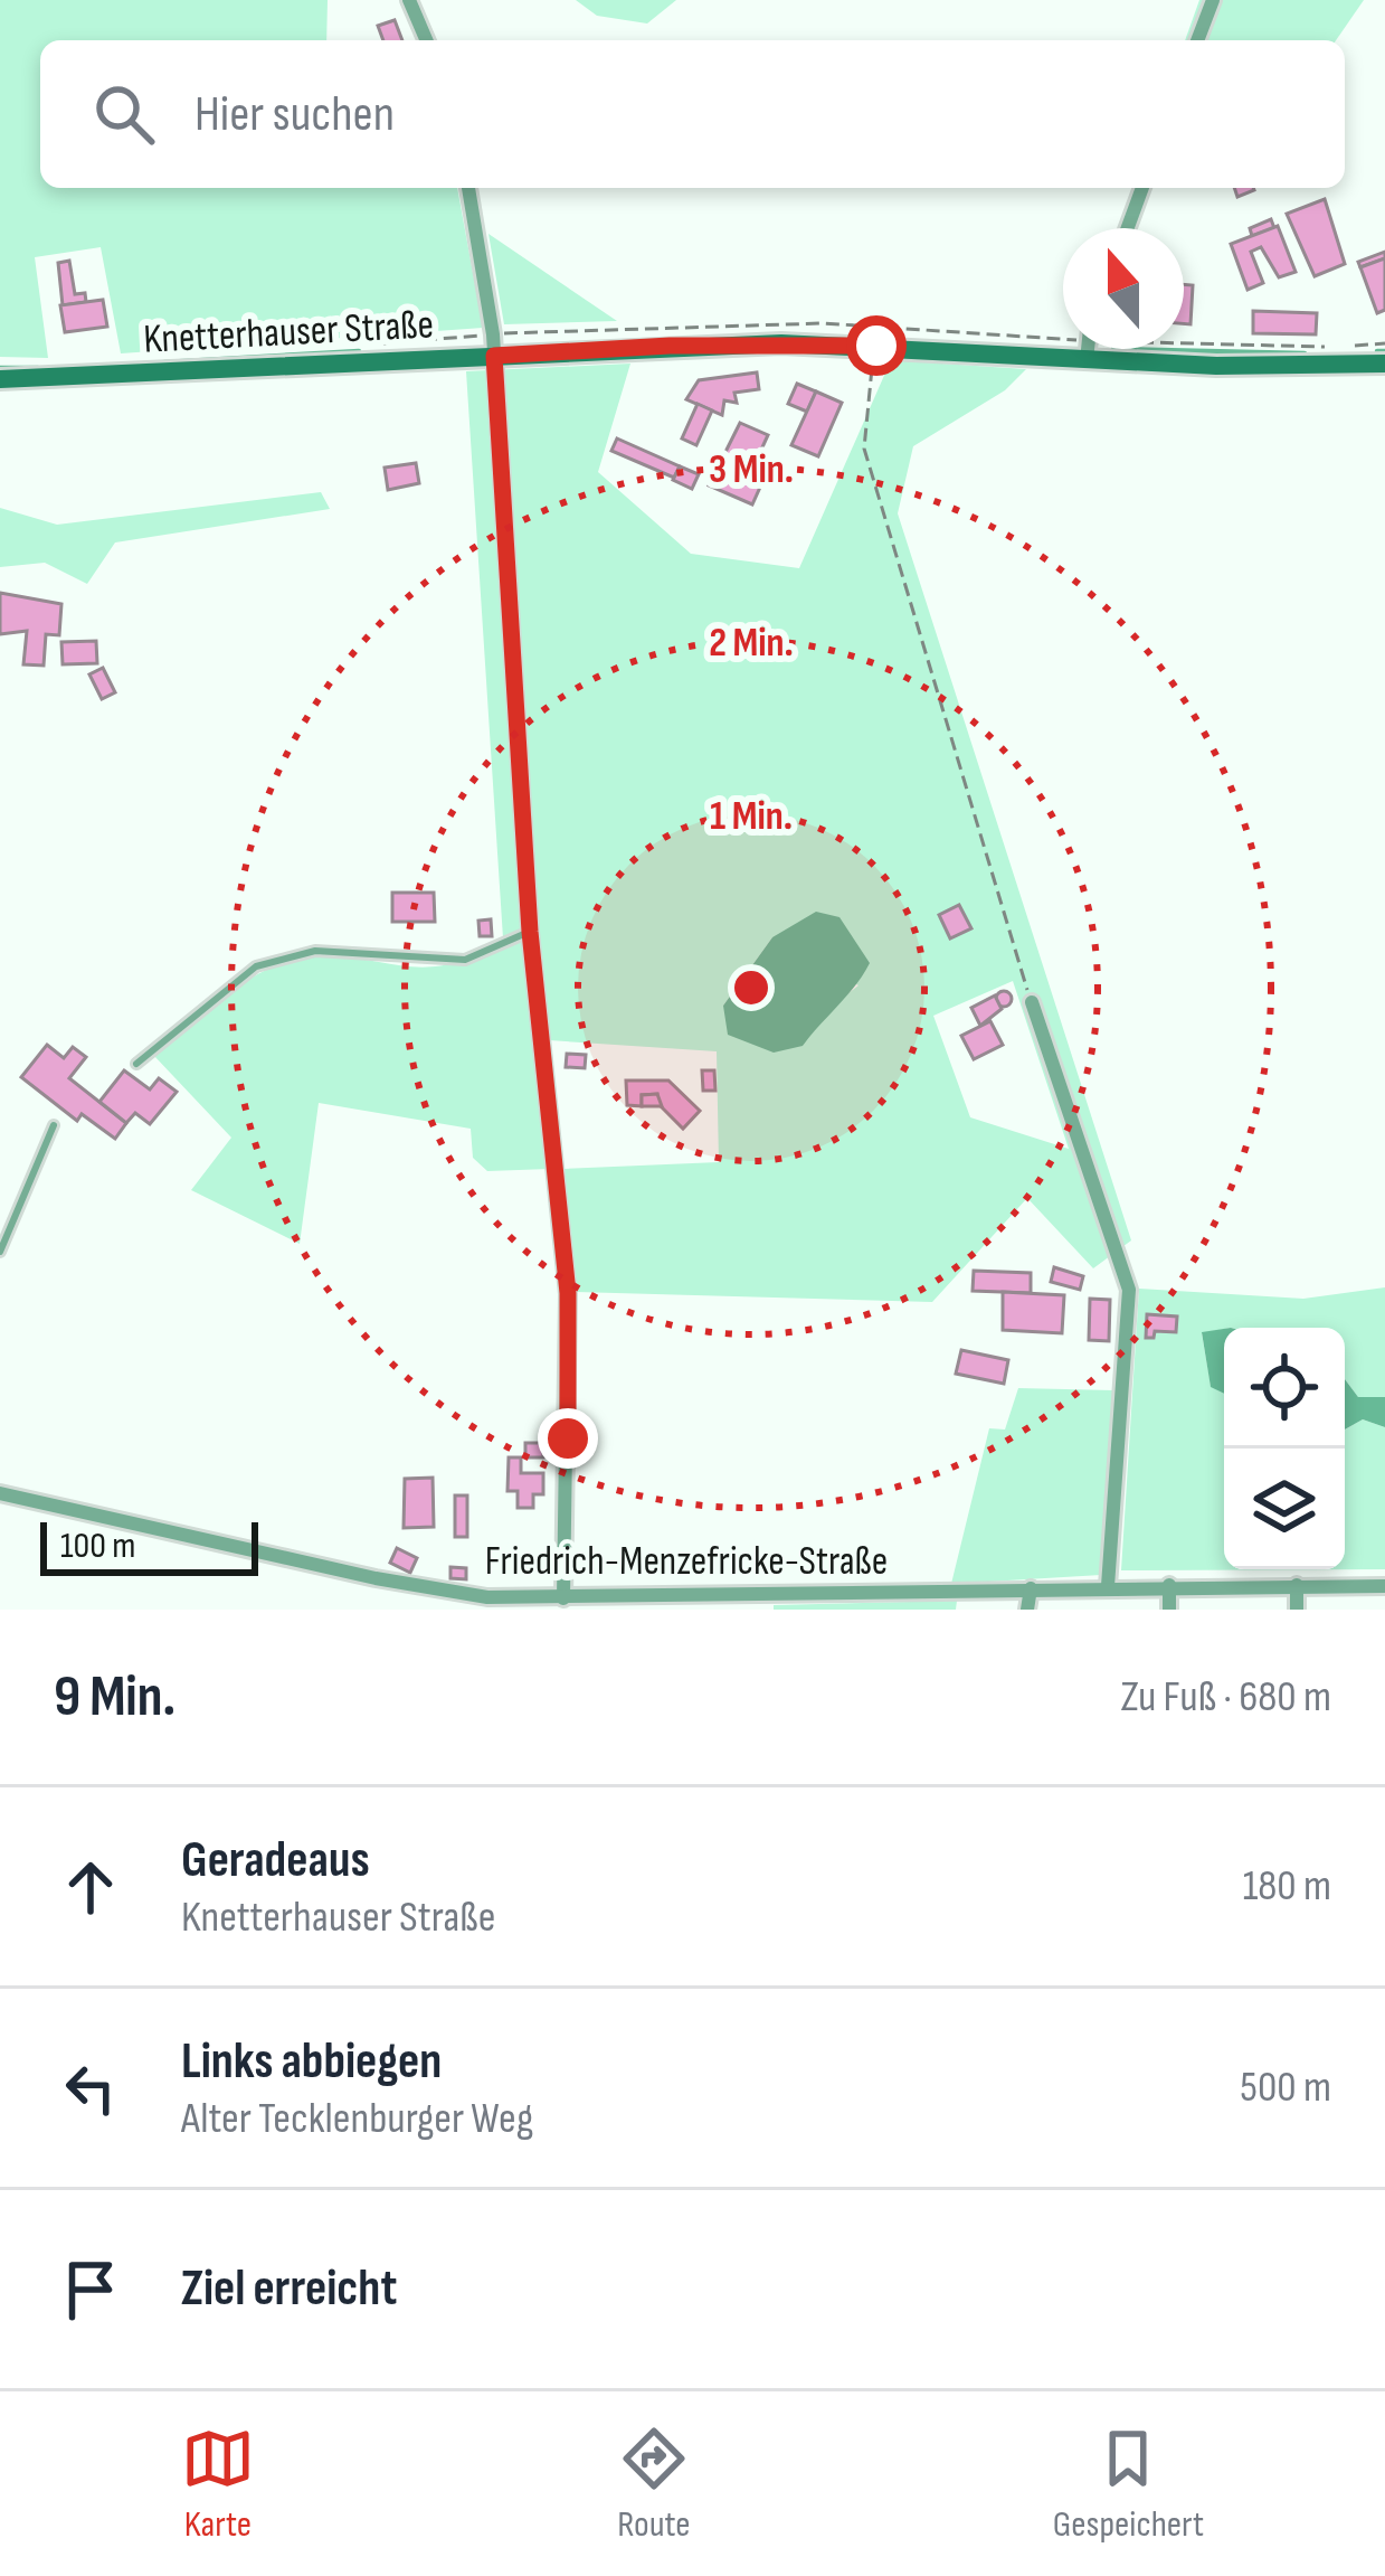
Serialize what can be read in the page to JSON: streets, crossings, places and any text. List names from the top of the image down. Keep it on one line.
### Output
{"streets":{"street":["Knetterhauser Straße","Friedrich-Menzefricke-Straße"]},"scale_bar":"100 m","north":"top","page":{"search":"Hier suchen","scale":"100 m","heading":["9 Min.","Zu Fuß · 680 m"],"list":[["Geradeaus","Knetterhauser Straße","180 m"],["Links abbiegen","Alter Tecklenburger Weg","500 m"],"Ziel erreicht"],"nav":["Karte","Route","Gespeichert"]},"rings":["3 Min.","2 Min.","1 Min."]}
